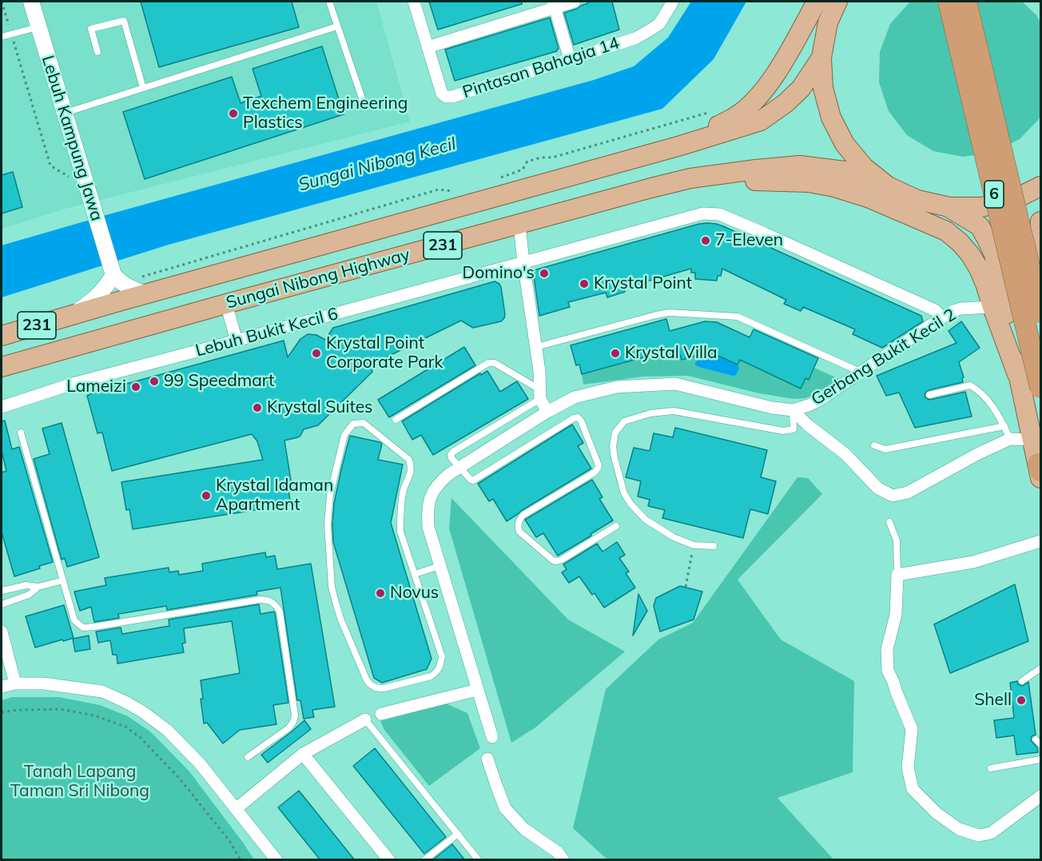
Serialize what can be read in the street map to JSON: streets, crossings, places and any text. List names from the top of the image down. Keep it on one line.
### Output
{"streets":{"highway":["6"],"main road":["231","Sungai Nibong Highway"],"street":["Pintasan Bahagia 14","Lebuh Kampung Jawa","Lebuh Bukit Kecil 6","Gerbang Bukit Kecil 2"]},"crossings":[["6","Sungai Nibong Highway"],["Lebuh Bukit Kecil 6","Gerbang Bukit Kecil 2"]],"water":["Sungai Nibong Kecil"],"parks":["Tanah Lapang Taman Sri Nibong"],"places":["Texchem Engineering Plastics","7-Eleven","Domino's","Krystal Point","Krystal Point Corporate Park","Krystal Villa","99 Speedmart","Lameizi","Krystal Suites","Krystal Idaman Apartment","Novus","Shell"]}
